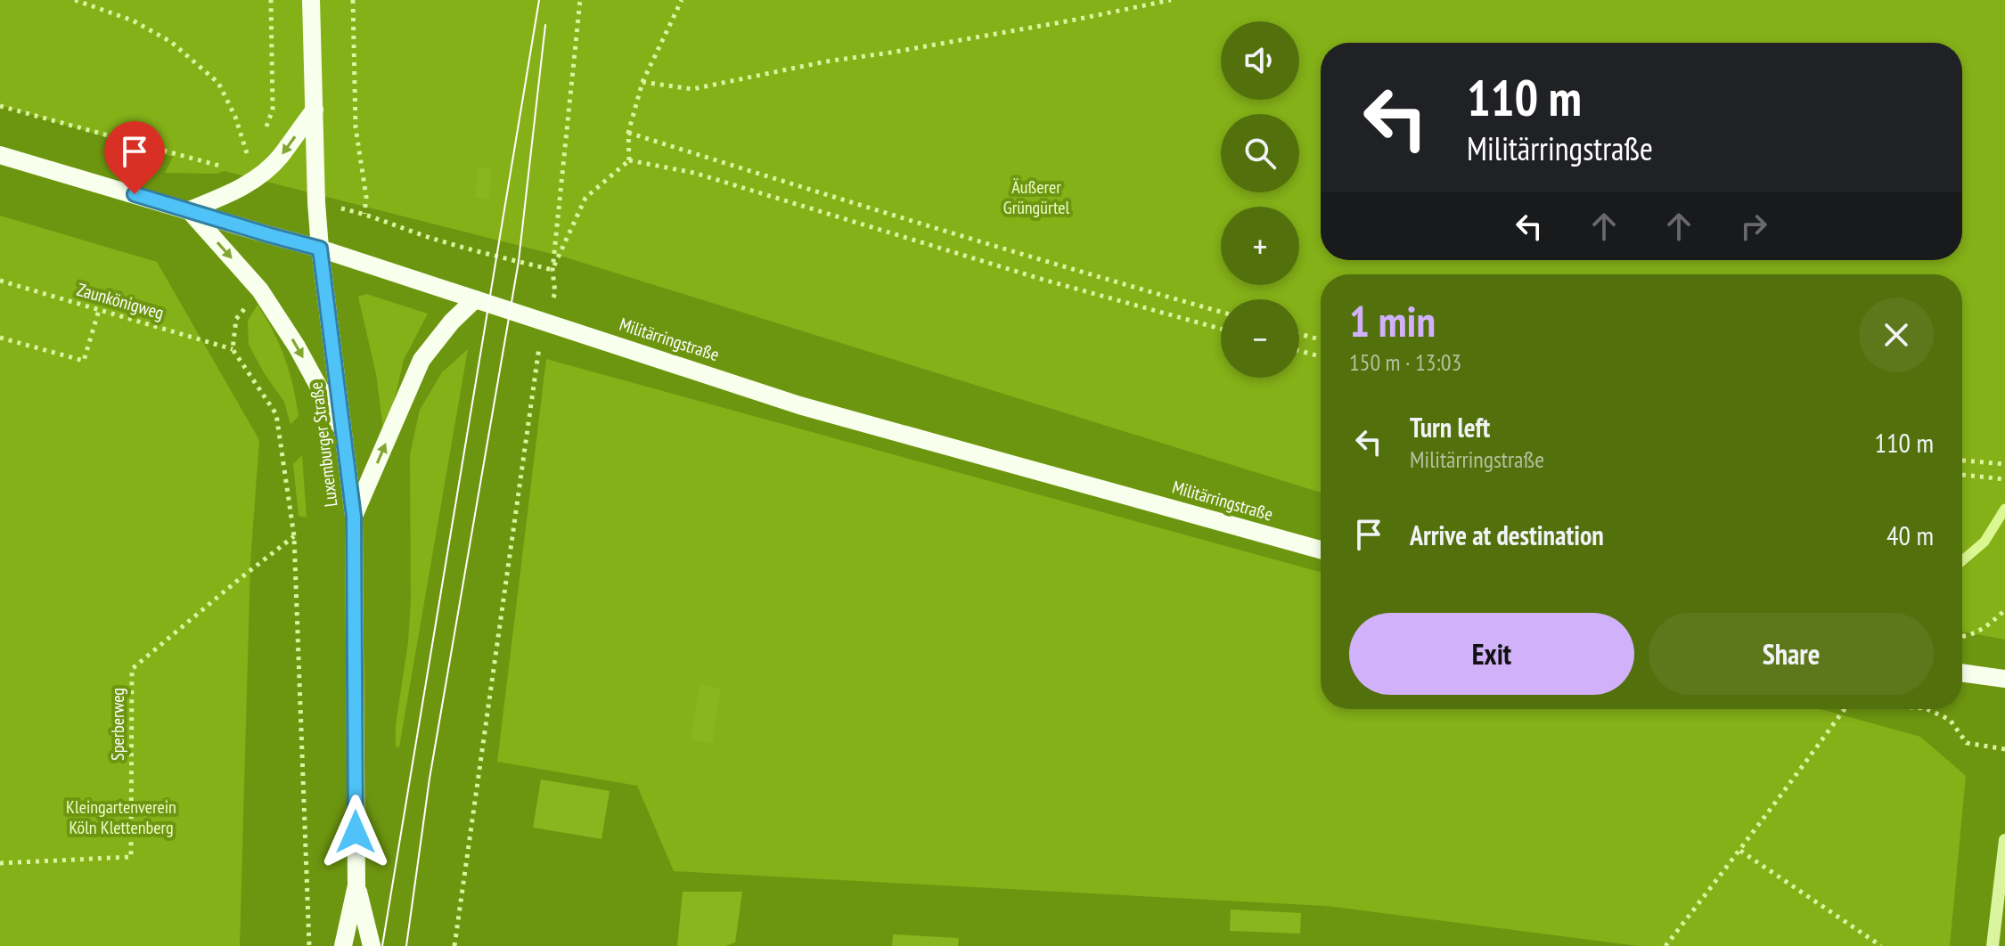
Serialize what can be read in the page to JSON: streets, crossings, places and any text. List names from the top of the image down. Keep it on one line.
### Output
{"streets":{"main road":["Militärringstraße","Luxemburger Straße"],"path":["Zaunkönigweg","Sperberweg"]},"crossings":[["Militärringstraße","Luxemburger Straße"]],"parks":["Äußerer Grüngürtel","Kleingartenverein Köln Klettenberg"],"page":{"map_buttons":["+","−"],"turn":["110 m","Militärringstraße"],"heading":["1 min","150 m · 13:03"],"list":[{"name":"Turn left","note":"Militärringstraße","value":"110 m"},{"name":"Arrive at destination","value":"40 m"}],"buttons":["Exit","Share"]}}
